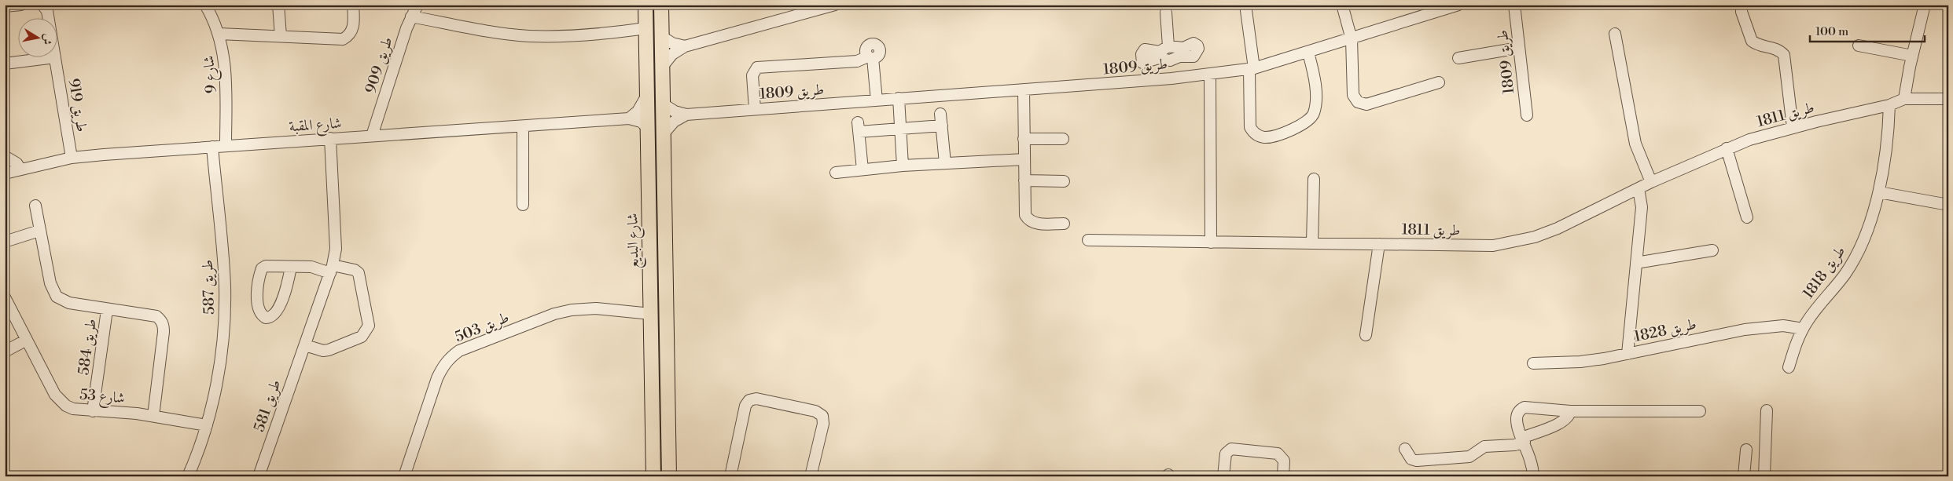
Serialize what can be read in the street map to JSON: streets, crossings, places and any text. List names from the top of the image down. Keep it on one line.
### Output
{"streets":{"main road":["شارع البديع"],"street":["طريق 1809","طريق 909","شارع 9","طريق 919","طريق 1811","شارع المقبة","طريق 1818","طريق 587","طريق 503","طريق 1828","طريق 584","شارع 53","طريق 581"]},"crossings":[["طريق 909","شارع المقبة"],["شارع 9","شارع المقبة"],["طريق 919","شارع المقبة"],["طريق 1811","طريق 1818"],["شارع المقبة","شارع البديع"],["شارع المقبة","طريق 587"],["شارع المقبة","طريق 581"],["شارع البديع","طريق 503"],["طريق 1818","طريق 1828"],["طريق 587","شارع 53"],["طريق 584","شارع 53"]],"scale_bar":"100 m","north":"right"}
